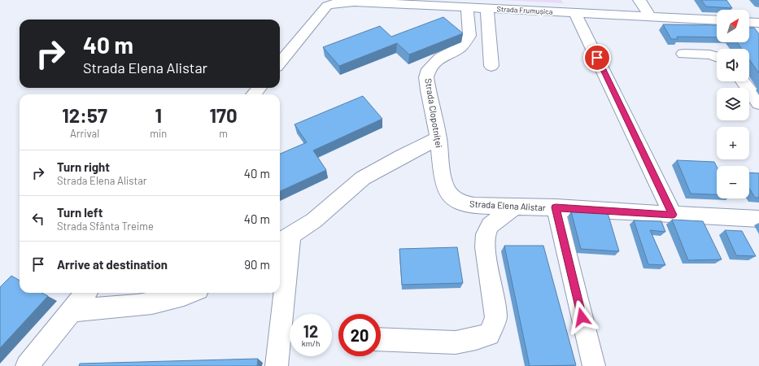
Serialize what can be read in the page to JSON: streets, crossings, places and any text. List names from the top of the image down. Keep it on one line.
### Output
{"streets":{"street":["Strada Frumușica","Strada Clopotniței","Strada Elena Alistar"]},"crossings":[["Strada Frumușica","Strada Clopotniței"],["Strada Clopotniței","Strada Elena Alistar"]],"north":"top right","page":{"map_buttons":["+","−"],"turn":["40 m","Strada Elena Alistar"],"eta":["12:57","Arrival","1","min","170","m"],"list":[{"name":"Turn right","note":"Strada Elena Alistar","value":"40 m"},{"name":"Turn left","note":"Strada Sfânta Treime","value":"40 m"},{"name":"Arrive at destination","value":"90 m"}],"speed":"12 km/h","limit":"20"}}
